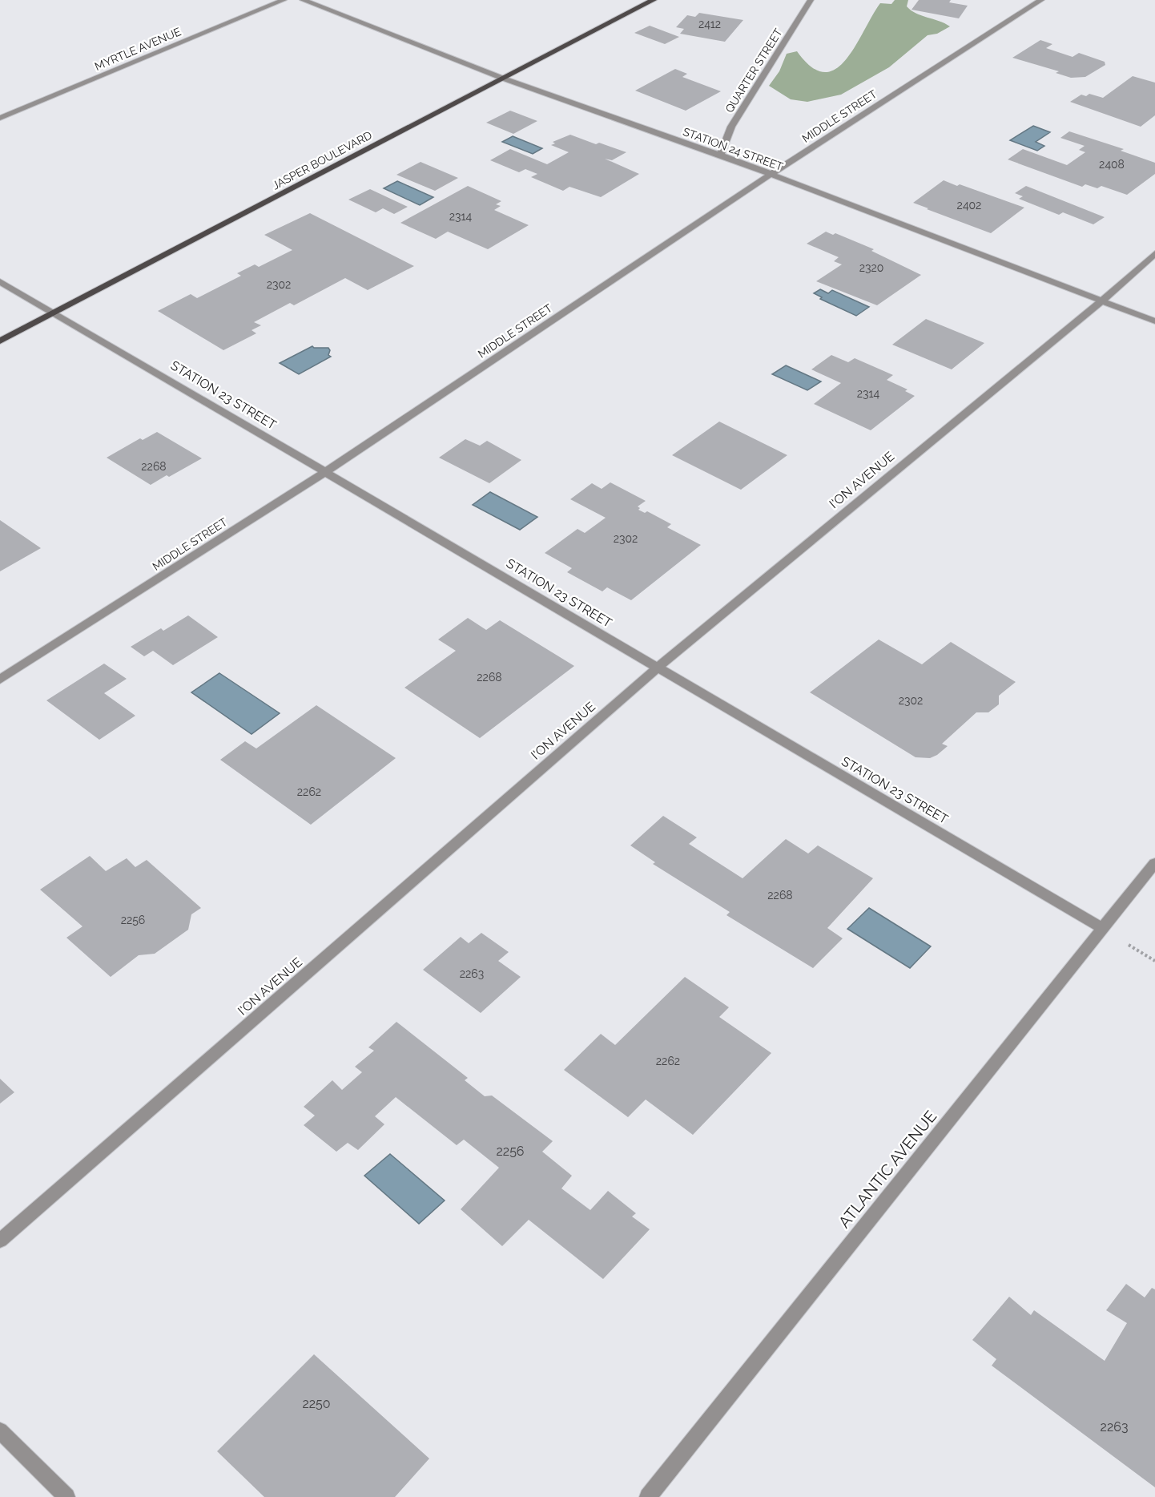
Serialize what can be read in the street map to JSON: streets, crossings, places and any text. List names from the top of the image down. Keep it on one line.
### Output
{"streets":{"main road":["JASPER BOULEVARD"],"street":["MYRTLE AVENUE","QUARTER STREET","MIDDLE STREET","STATION 24 STREET","STATION 23 STREET","I'ON AVENUE","ATLANTIC AVENUE"]},"crossings":[["QUARTER STREET","STATION 24 STREET"],["MIDDLE STREET","STATION 24 STREET"],["MIDDLE STREET","STATION 23 STREET"],["STATION 24 STREET","JASPER BOULEVARD"],["STATION 24 STREET","I'ON AVENUE"],["JASPER BOULEVARD","STATION 23 STREET"],["STATION 23 STREET","I'ON AVENUE"],["STATION 23 STREET","ATLANTIC AVENUE"]],"house_numbers":["2412","2408","2402","2314","2320","2302","2314","2268","2302","2268","2302","2262","2268","2256","2263","2262","2256","2250","2263"]}
